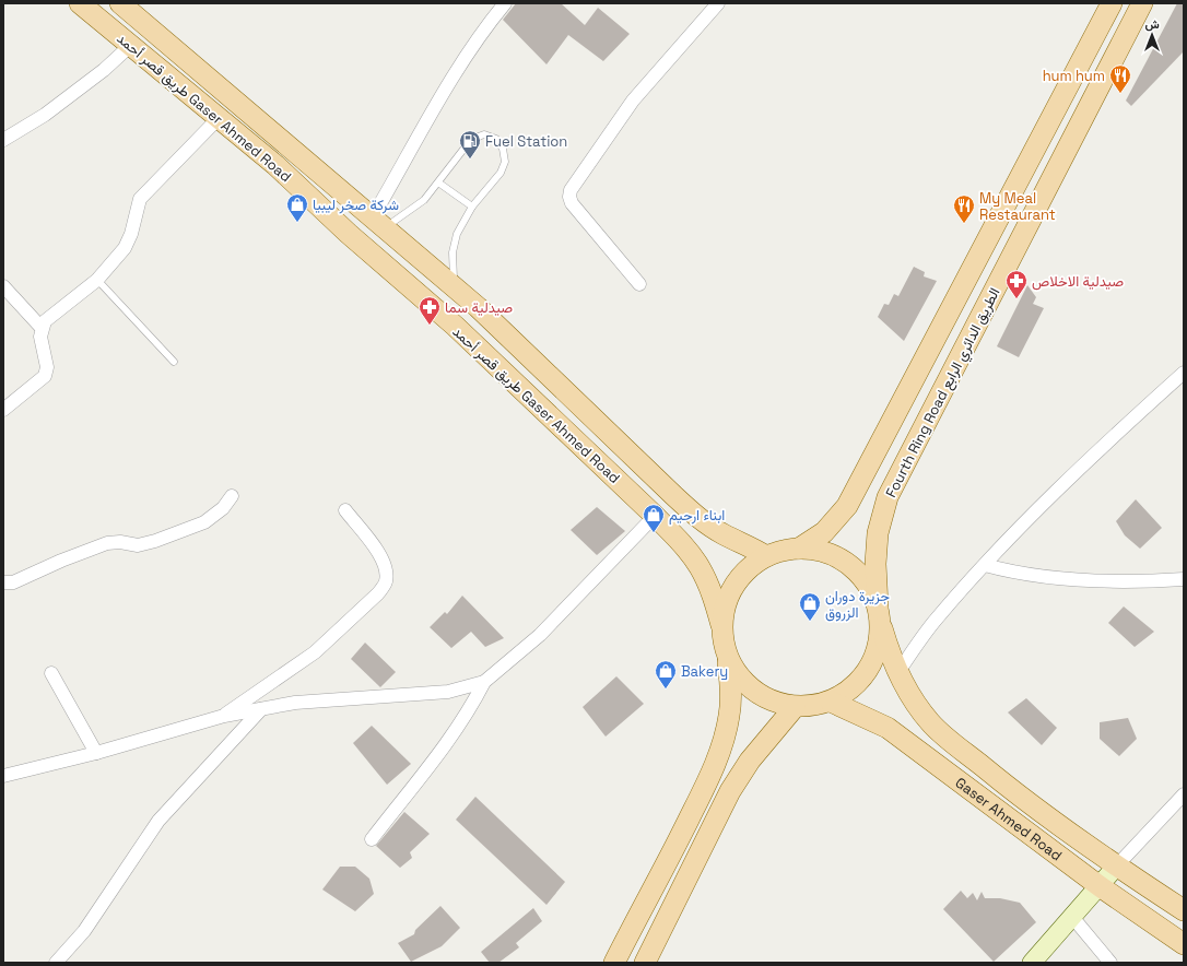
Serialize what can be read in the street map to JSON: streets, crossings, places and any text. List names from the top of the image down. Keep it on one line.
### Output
{"streets":{"main road":["طريق قصر أحمد Gaser Ahmed Road","Fourth Ring Road الطريق الدائري الرابع","Gaser Ahmed Road"]},"crossings":[["Fourth Ring Road الطريق الدائري الرابع","Gaser Ahmed Road"]],"places":{"restaurant":["hum hum","My Meal Restaurant"],"fuel station":["Fuel Station"],"shop":["شركة صخر ليبيا","ابناء ارحيم","جزيرة دوران الزروق","Bakery"],"pharmacy":["صيدلية الاخلاص","صيدلية سما"]},"north":"top"}
